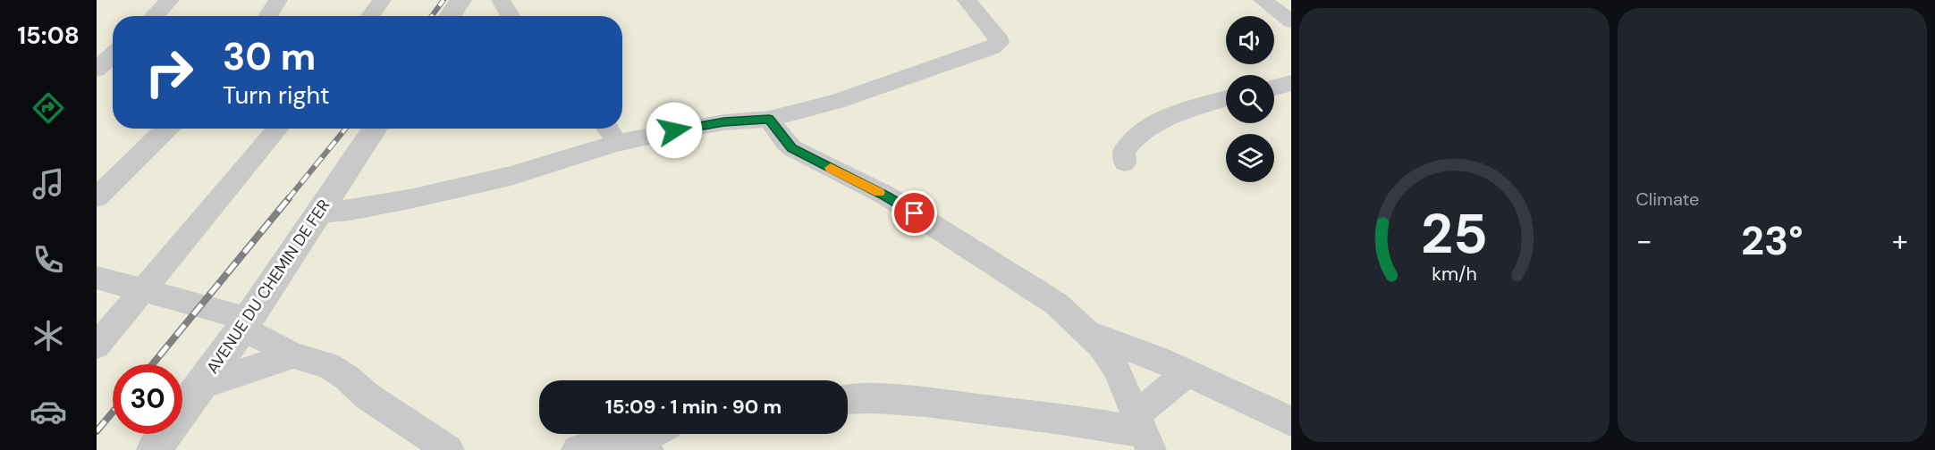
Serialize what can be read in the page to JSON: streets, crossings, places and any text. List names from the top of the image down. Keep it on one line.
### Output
{"streets":{"street":["AVENUE DU CHEMIN DE FER"]},"page":{"tabs":"15:08","tile":"Climate","turn":["30 m","Turn right"],"heat":["−","23°","+"],"limit":"30","trip":"15:09 · 1 min · 90 m","gauge":["25","km/h"]}}
